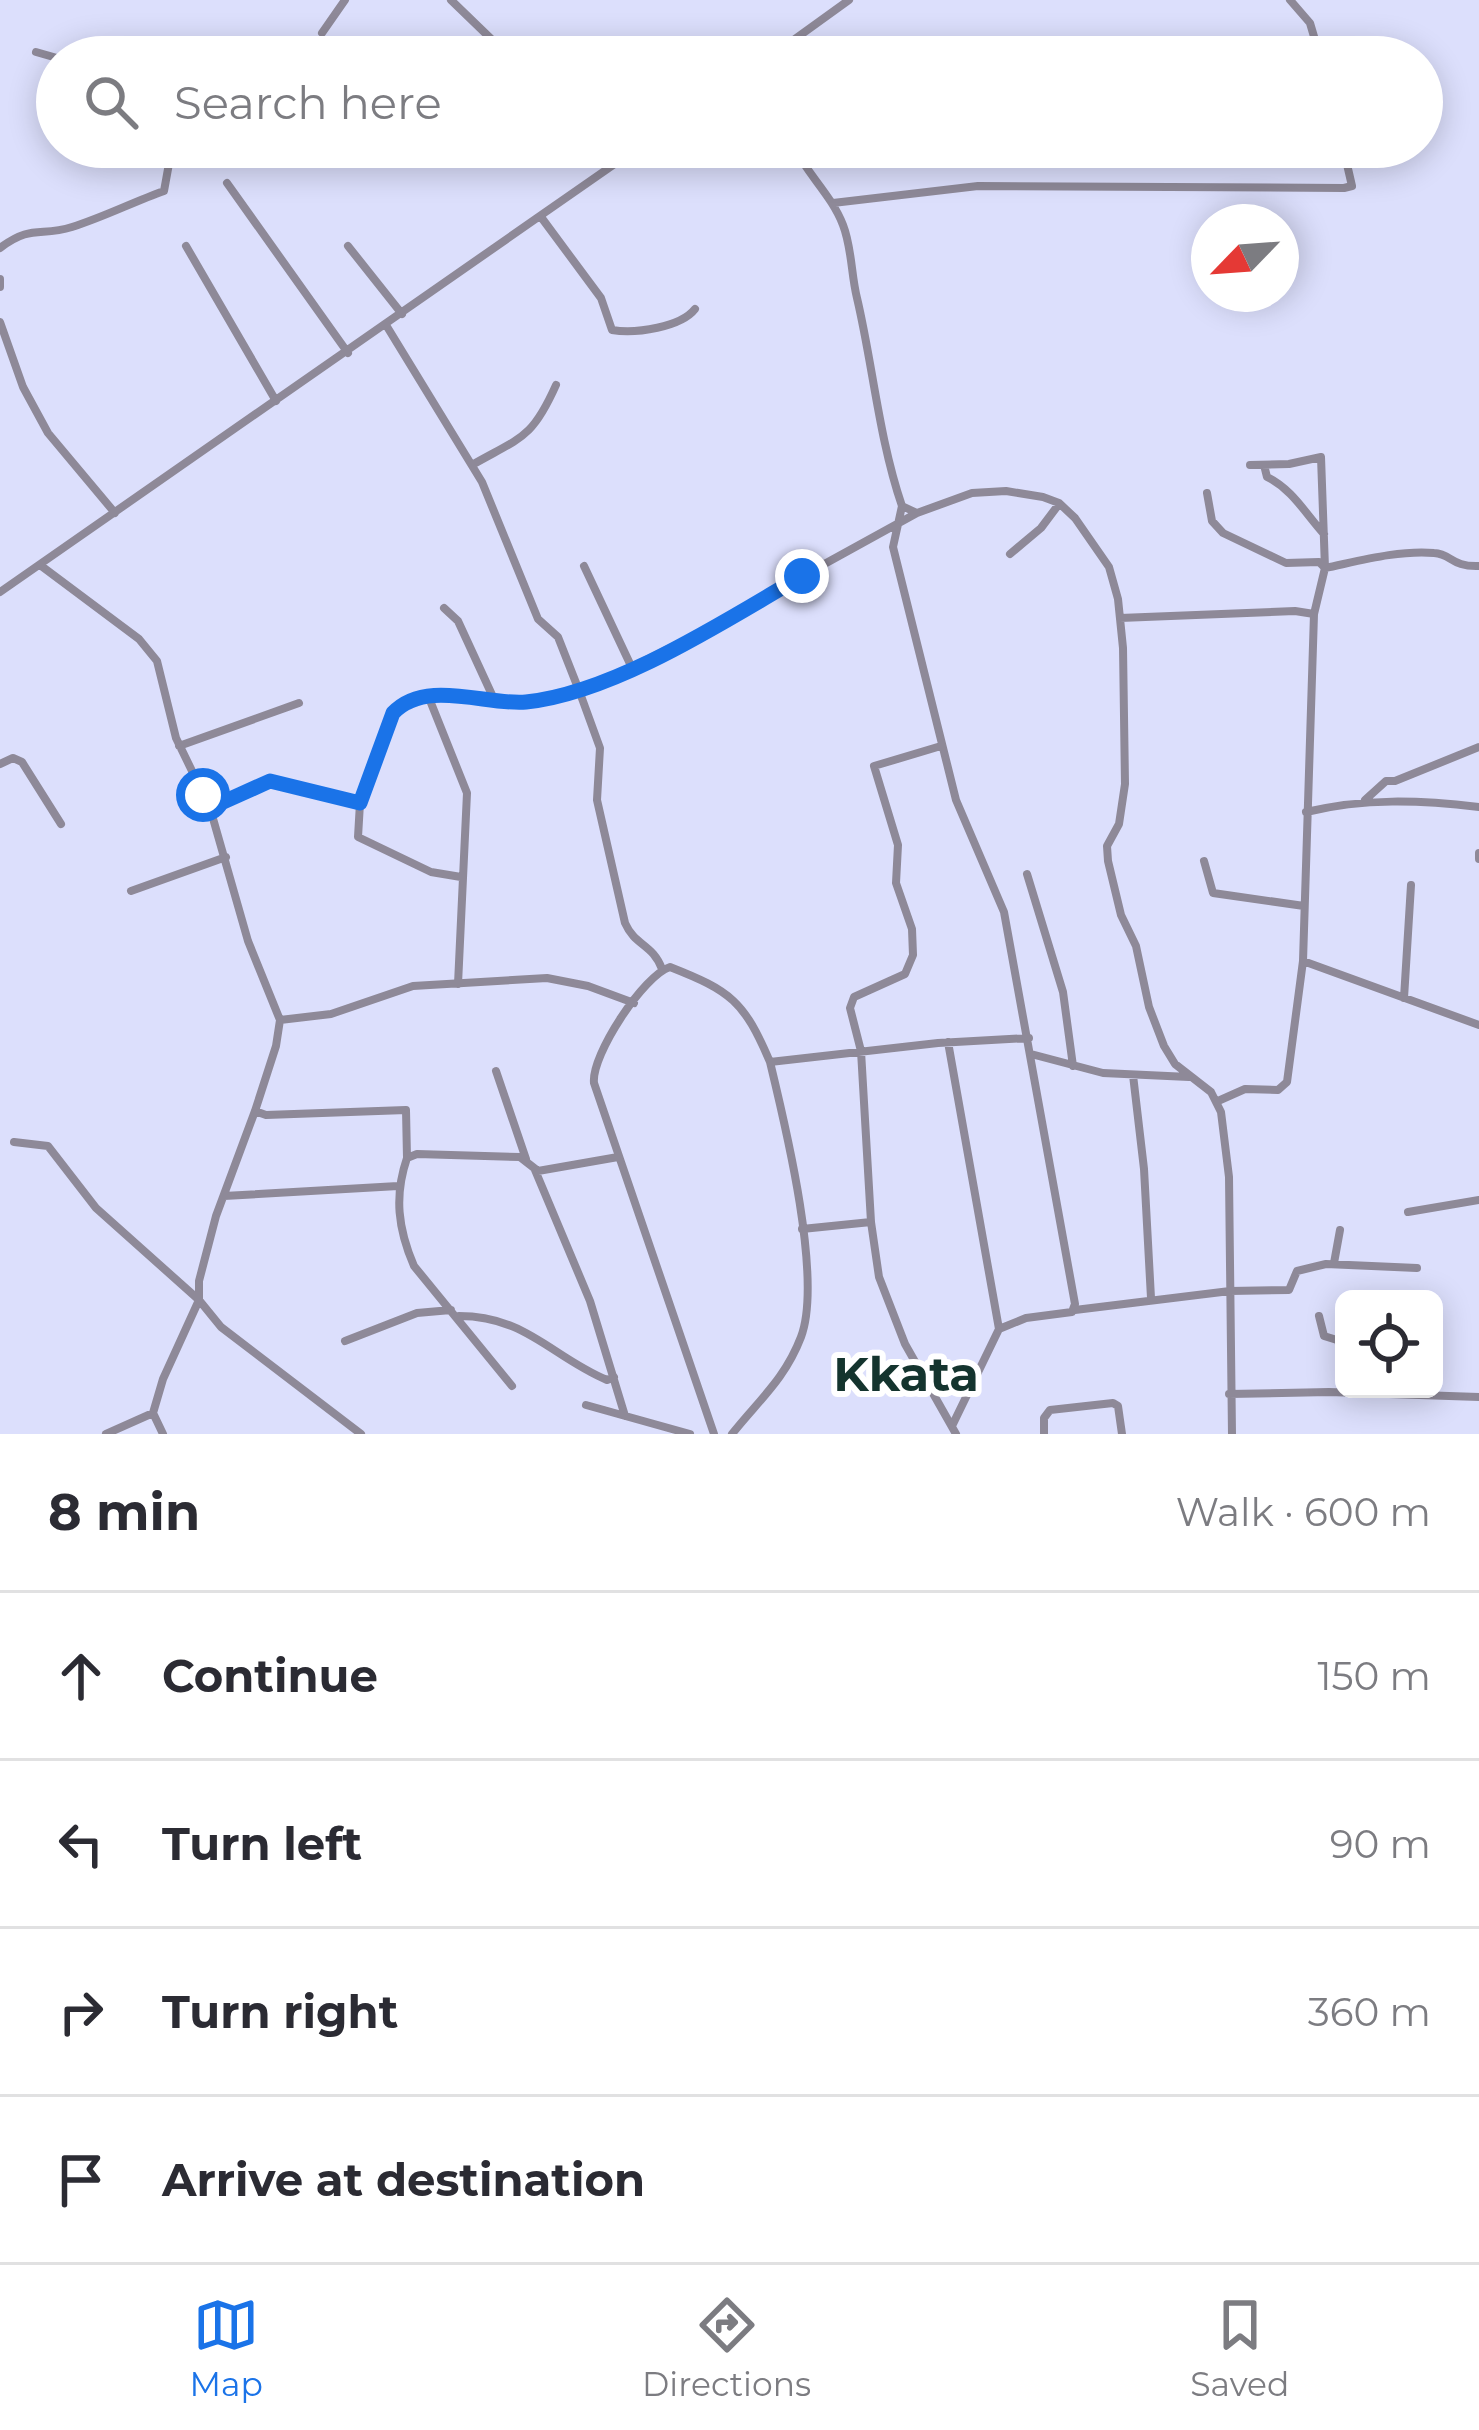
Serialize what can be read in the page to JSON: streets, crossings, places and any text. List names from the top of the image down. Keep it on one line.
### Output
{"districts":["Kkata"],"north":"bottom left","page":{"search":"Search here","heading":["8 min","Walk · 600 m"],"list":[["Continue","150 m"],["Turn left","90 m"],["Turn right","360 m"],"Arrive at destination"],"nav":["Map","Directions","Saved"]}}
